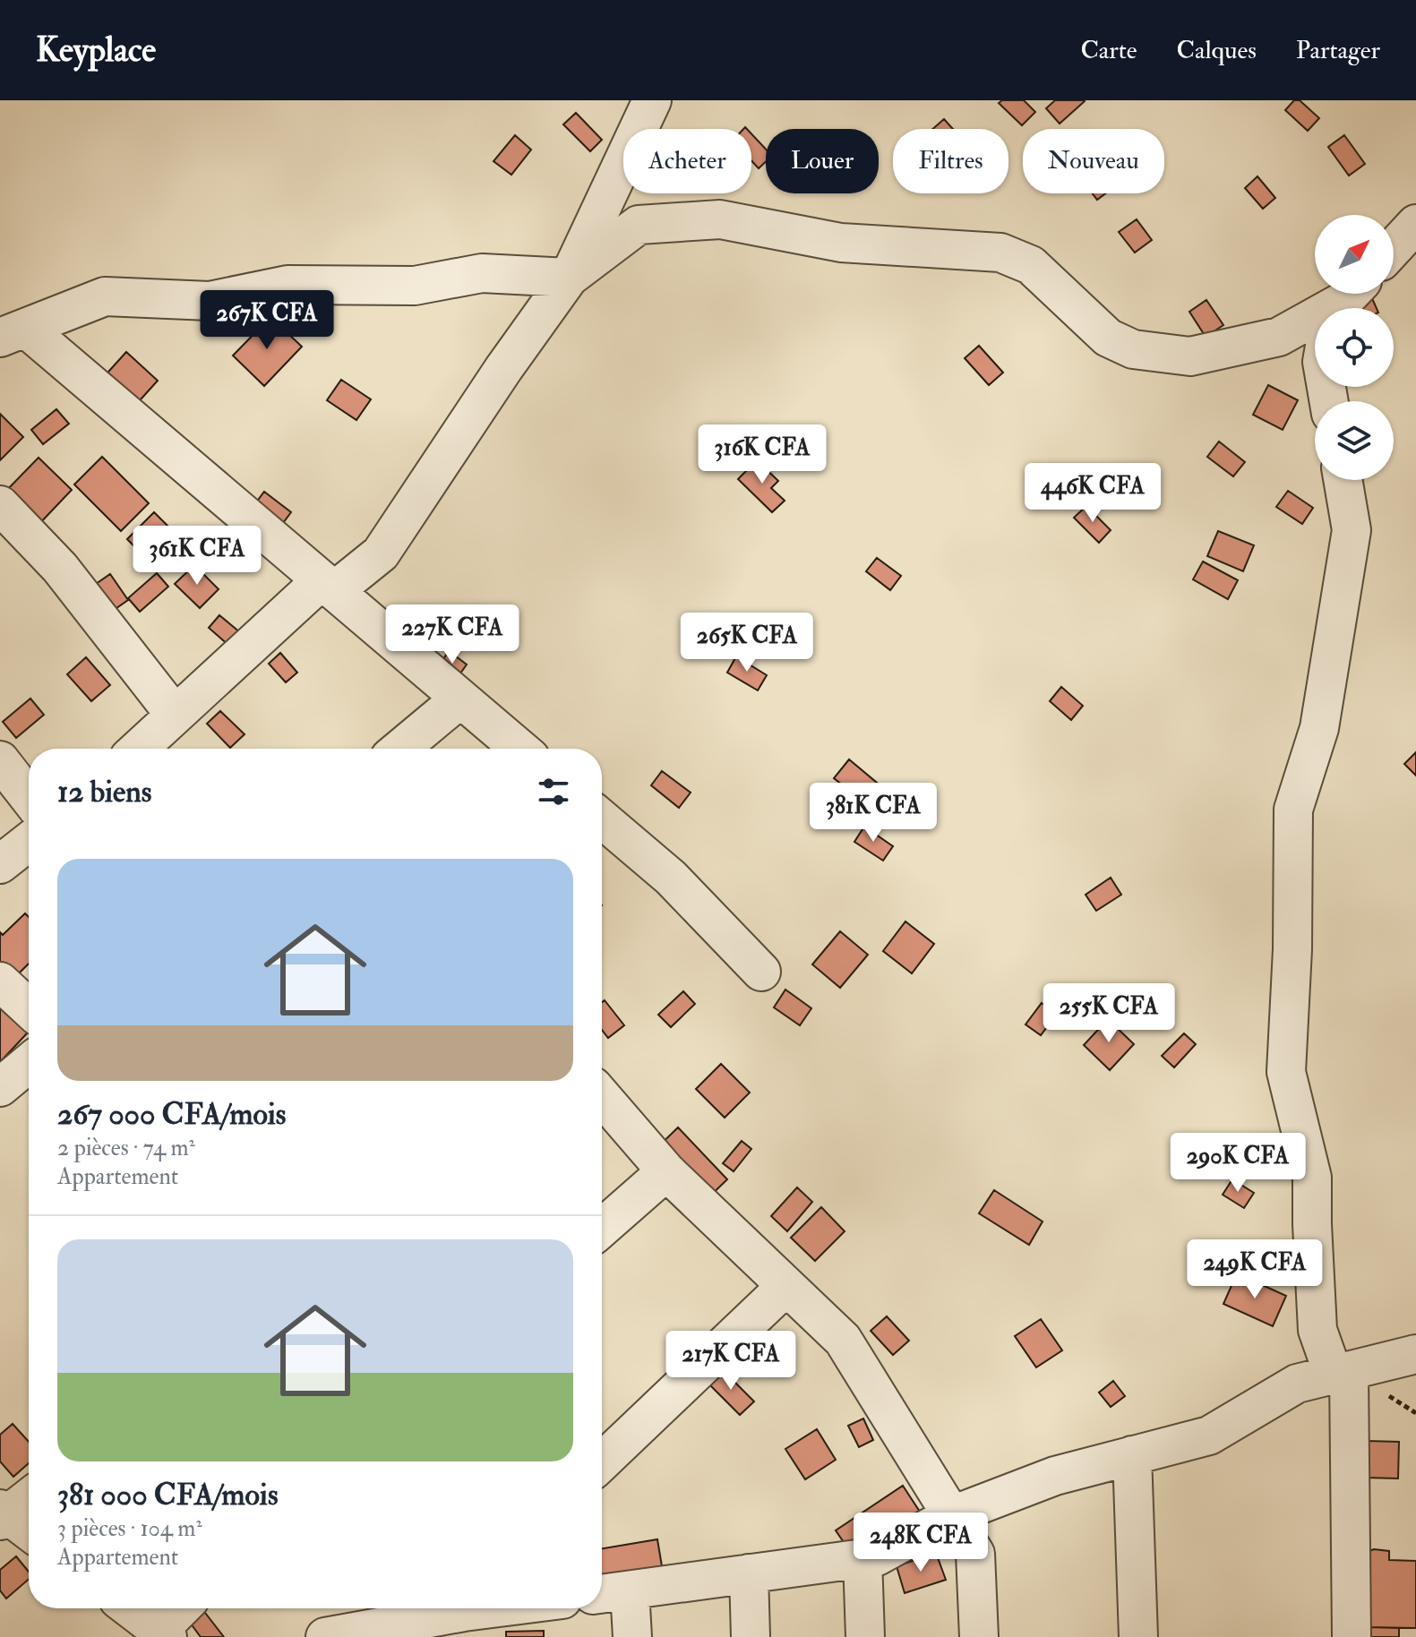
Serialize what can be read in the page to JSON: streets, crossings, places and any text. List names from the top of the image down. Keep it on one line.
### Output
{"north":"top right","page":{"header":"Keyplace","nav":["Carte","Calques","Partager"],"chip":["Acheter","Louer","Filtres","Nouveau"],"price":["267K CFA","316K CFA","446K CFA","361K CFA","227K CFA","265K CFA","381K CFA","255K CFA","290K CFA","249K CFA","217K CFA","248K CFA"],"heading":"12 biens","list":[{"name":"267 000 CFA/mois","note":"2 pièces · 74 m² · Appartement"},{"name":"381 000 CFA/mois","note":"3 pièces · 104 m² · Appartement"}]}}
